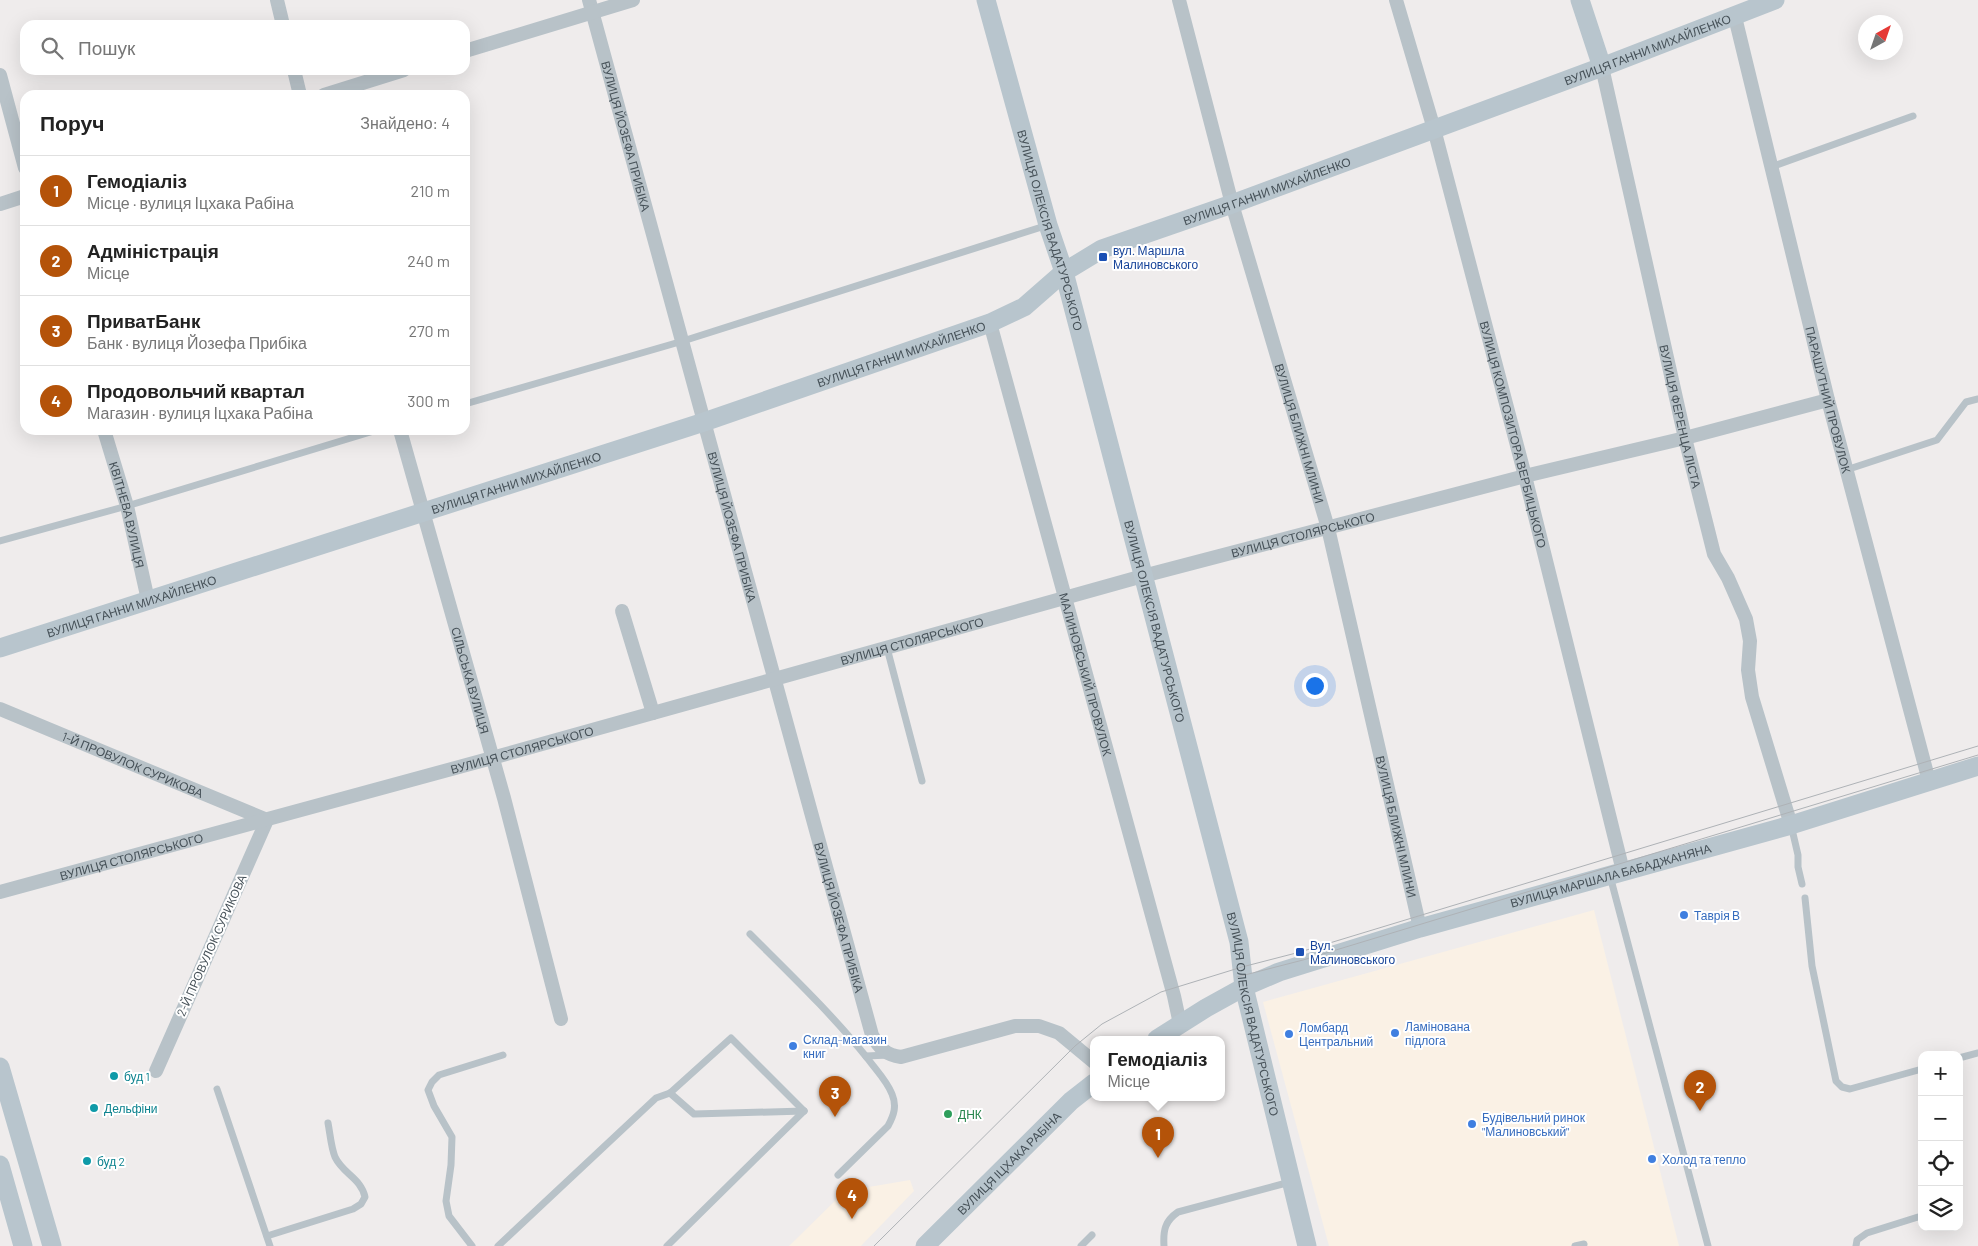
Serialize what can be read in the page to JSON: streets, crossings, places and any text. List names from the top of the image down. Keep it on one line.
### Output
{"streets":{"street":["ВУЛИЦЯ ГАННИ МИХАЙЛЕНКО","ВУЛИЦЯ ЙОЗЕФА ПРИБІКА","ВУЛИЦЯ ОЛЕКСІЯ ВАДАТУРСЬКОГО","ПАРАШУТНИЙ ПРОВУЛОК","ВУЛИЦЯ ФЕРЕНЦА ЛІСТА","ВУЛИЦЯ БЛИЖНІ МЛИНИ","ВУЛИЦЯ КОМПОЗИТОРА ВЕРБИЦЬКОГО","КВІТНЕВА ВУЛИЦЯ","ВУЛИЦЯ СТОЛЯРСЬКОГО","МАЛИНОВСЬКИЙ ПРОВУЛОК","СІЛЬСЬКА ВУЛИЦЯ","1-Й ПРОВУЛОК СУРИКОВА","ВУЛИЦЯ МАРШАЛА БАБАДЖАНЯНА","2-Й ПРОВУЛОК СУРИКОВА","ВУЛИЦЯ ІЦХАКА РАБІНА"]},"crossings":[["ВУЛИЦЯ ГАННИ МИХАЙЛЕНКО","ВУЛИЦЯ ЙОЗЕФА ПРИБІКА"],["ВУЛИЦЯ ГАННИ МИХАЙЛЕНКО","ВУЛИЦЯ ОЛЕКСІЯ ВАДАТУРСЬКОГО"],["ВУЛИЦЯ ГАННИ МИХАЙЛЕНКО","ПАРАШУТНИЙ ПРОВУЛОК"],["ВУЛИЦЯ ГАННИ МИХАЙЛЕНКО","ВУЛИЦЯ ФЕРЕНЦА ЛІСТА"],["ВУЛИЦЯ ГАННИ МИХАЙЛЕНКО","ВУЛИЦЯ БЛИЖНІ МЛИНИ"],["ВУЛИЦЯ ГАННИ МИХАЙЛЕНКО","ВУЛИЦЯ КОМПОЗИТОРА ВЕРБИЦЬКОГО"],["ВУЛИЦЯ ГАННИ МИХАЙЛЕНКО","КВІТНЕВА ВУЛИЦЯ"],["ВУЛИЦЯ ГАННИ МИХАЙЛЕНКО","МАЛИНОВСЬКИЙ ПРОВУЛОК"],["ВУЛИЦЯ ГАННИ МИХАЙЛЕНКО","СІЛЬСЬКА ВУЛИЦЯ"],["ВУЛИЦЯ ЙОЗЕФА ПРИБІКА","ВУЛИЦЯ СТОЛЯРСЬКОГО"],["ВУЛИЦЯ ОЛЕКСІЯ ВАДАТУРСЬКОГО","ВУЛИЦЯ СТОЛЯРСЬКОГО"],["ВУЛИЦЯ ОЛЕКСІЯ ВАДАТУРСЬКОГО","ВУЛИЦЯ МАРШАЛА БАБАДЖАНЯНА"],["ПАРАШУТНИЙ ПРОВУЛОК","ВУЛИЦЯ СТОЛЯРСЬКОГО"],["ПАРАШУТНИЙ ПРОВУЛОК","ВУЛИЦЯ МАРШАЛА БАБАДЖАНЯНА"],["ВУЛИЦЯ ФЕРЕНЦА ЛІСТА","ВУЛИЦЯ СТОЛЯРСЬКОГО"],["ВУЛИЦЯ ФЕРЕНЦА ЛІСТА","ВУЛИЦЯ МАРШАЛА БАБАДЖАНЯНА"],["ВУЛИЦЯ БЛИЖНІ МЛИНИ","ВУЛИЦЯ СТОЛЯРСЬКОГО"],["ВУЛИЦЯ БЛИЖНІ МЛИНИ","ВУЛИЦЯ МАРШАЛА БАБАДЖАНЯНА"],["ВУЛИЦЯ КОМПОЗИТОРА ВЕРБИЦЬКОГО","ВУЛИЦЯ СТОЛЯРСЬКОГО"],["ВУЛИЦЯ КОМПОЗИТОРА ВЕРБИЦЬКОГО","ВУЛИЦЯ МАРШАЛА БАБАДЖАНЯНА"],["ВУЛИЦЯ СТОЛЯРСЬКОГО","МАЛИНОВСЬКИЙ ПРОВУЛОК"],["ВУЛИЦЯ СТОЛЯРСЬКОГО","СІЛЬСЬКА ВУЛИЦЯ"],["ВУЛИЦЯ СТОЛЯРСЬКОГО","1-Й ПРОВУЛОК СУРИКОВА"],["ВУЛИЦЯ СТОЛЯРСЬКОГО","2-Й ПРОВУЛОК СУРИКОВА"],["1-Й ПРОВУЛОК СУРИКОВА","2-Й ПРОВУЛОК СУРИКОВА"]],"places":{"transit":["вул. Маршла Малиновського","Вул. Малиновського"],"other":["Таврія В","Ламінована підлога","Ломбард Центральний","Склад-магазин книг","буд 1","Дельфіни","ДНК","Будівельний ринок \"Малиновський\"","Холод та тепло","буд 2"]},"north":"top right","page":{"search":"Пошук","heading":["Поруч","Знайдено: 4"],"list":[{"mark":"1","name":"Гемодіаліз","note":"Місце · вулиця Іцхака Рабіна","value":"210 m"},{"mark":"2","name":"Адміністрація","note":"Місце","value":"240 m"},{"mark":"3","name":"ПриватБанк","note":"Банк · вулиця Йозефа Прибіка","value":"270 m"},{"mark":"4","name":"Продовольчий квартал","note":"Магазин · вулиця Іцхака Рабіна","value":"300 m"}],"popup":["Гемодіаліз","Місце"],"map_buttons":["+","−"],"pins":["2","3","1","4"]}}
